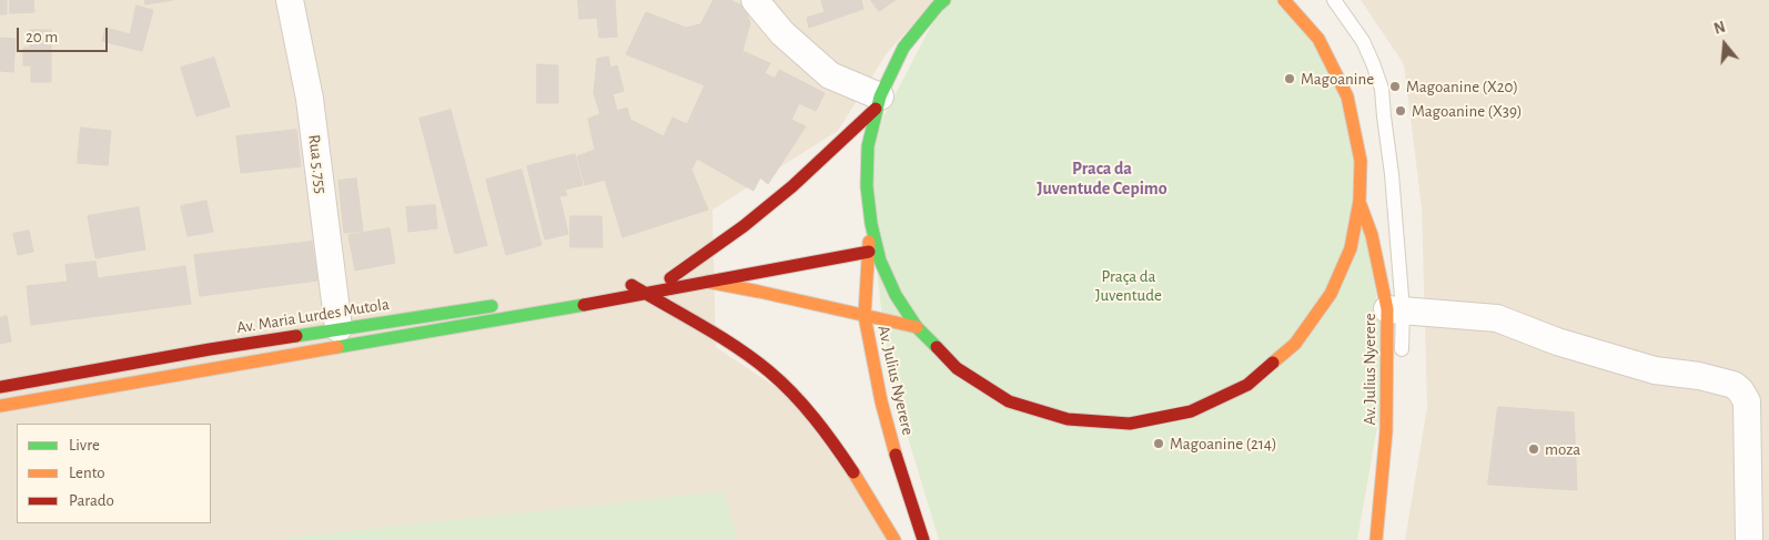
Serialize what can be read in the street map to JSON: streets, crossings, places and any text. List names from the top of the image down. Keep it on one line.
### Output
{"streets":{"main road":["Av. Maria Lurdes Mutola","Av. Julius Nyerere"],"street":["Rua 5.755"]},"crossings":[["Rua 5.755","Av. Maria Lurdes Mutola"]],"districts":["Praca da Juventude Cepimo"],"parks":["Praça da Juventude"],"places":["Magoanine","Magoanine (X20)","Magoanine (X39)","Magoanine (214)","moza"],"legend":["Livre","Lento","Parado"],"scale_bar":"20 m","north":"top"}
